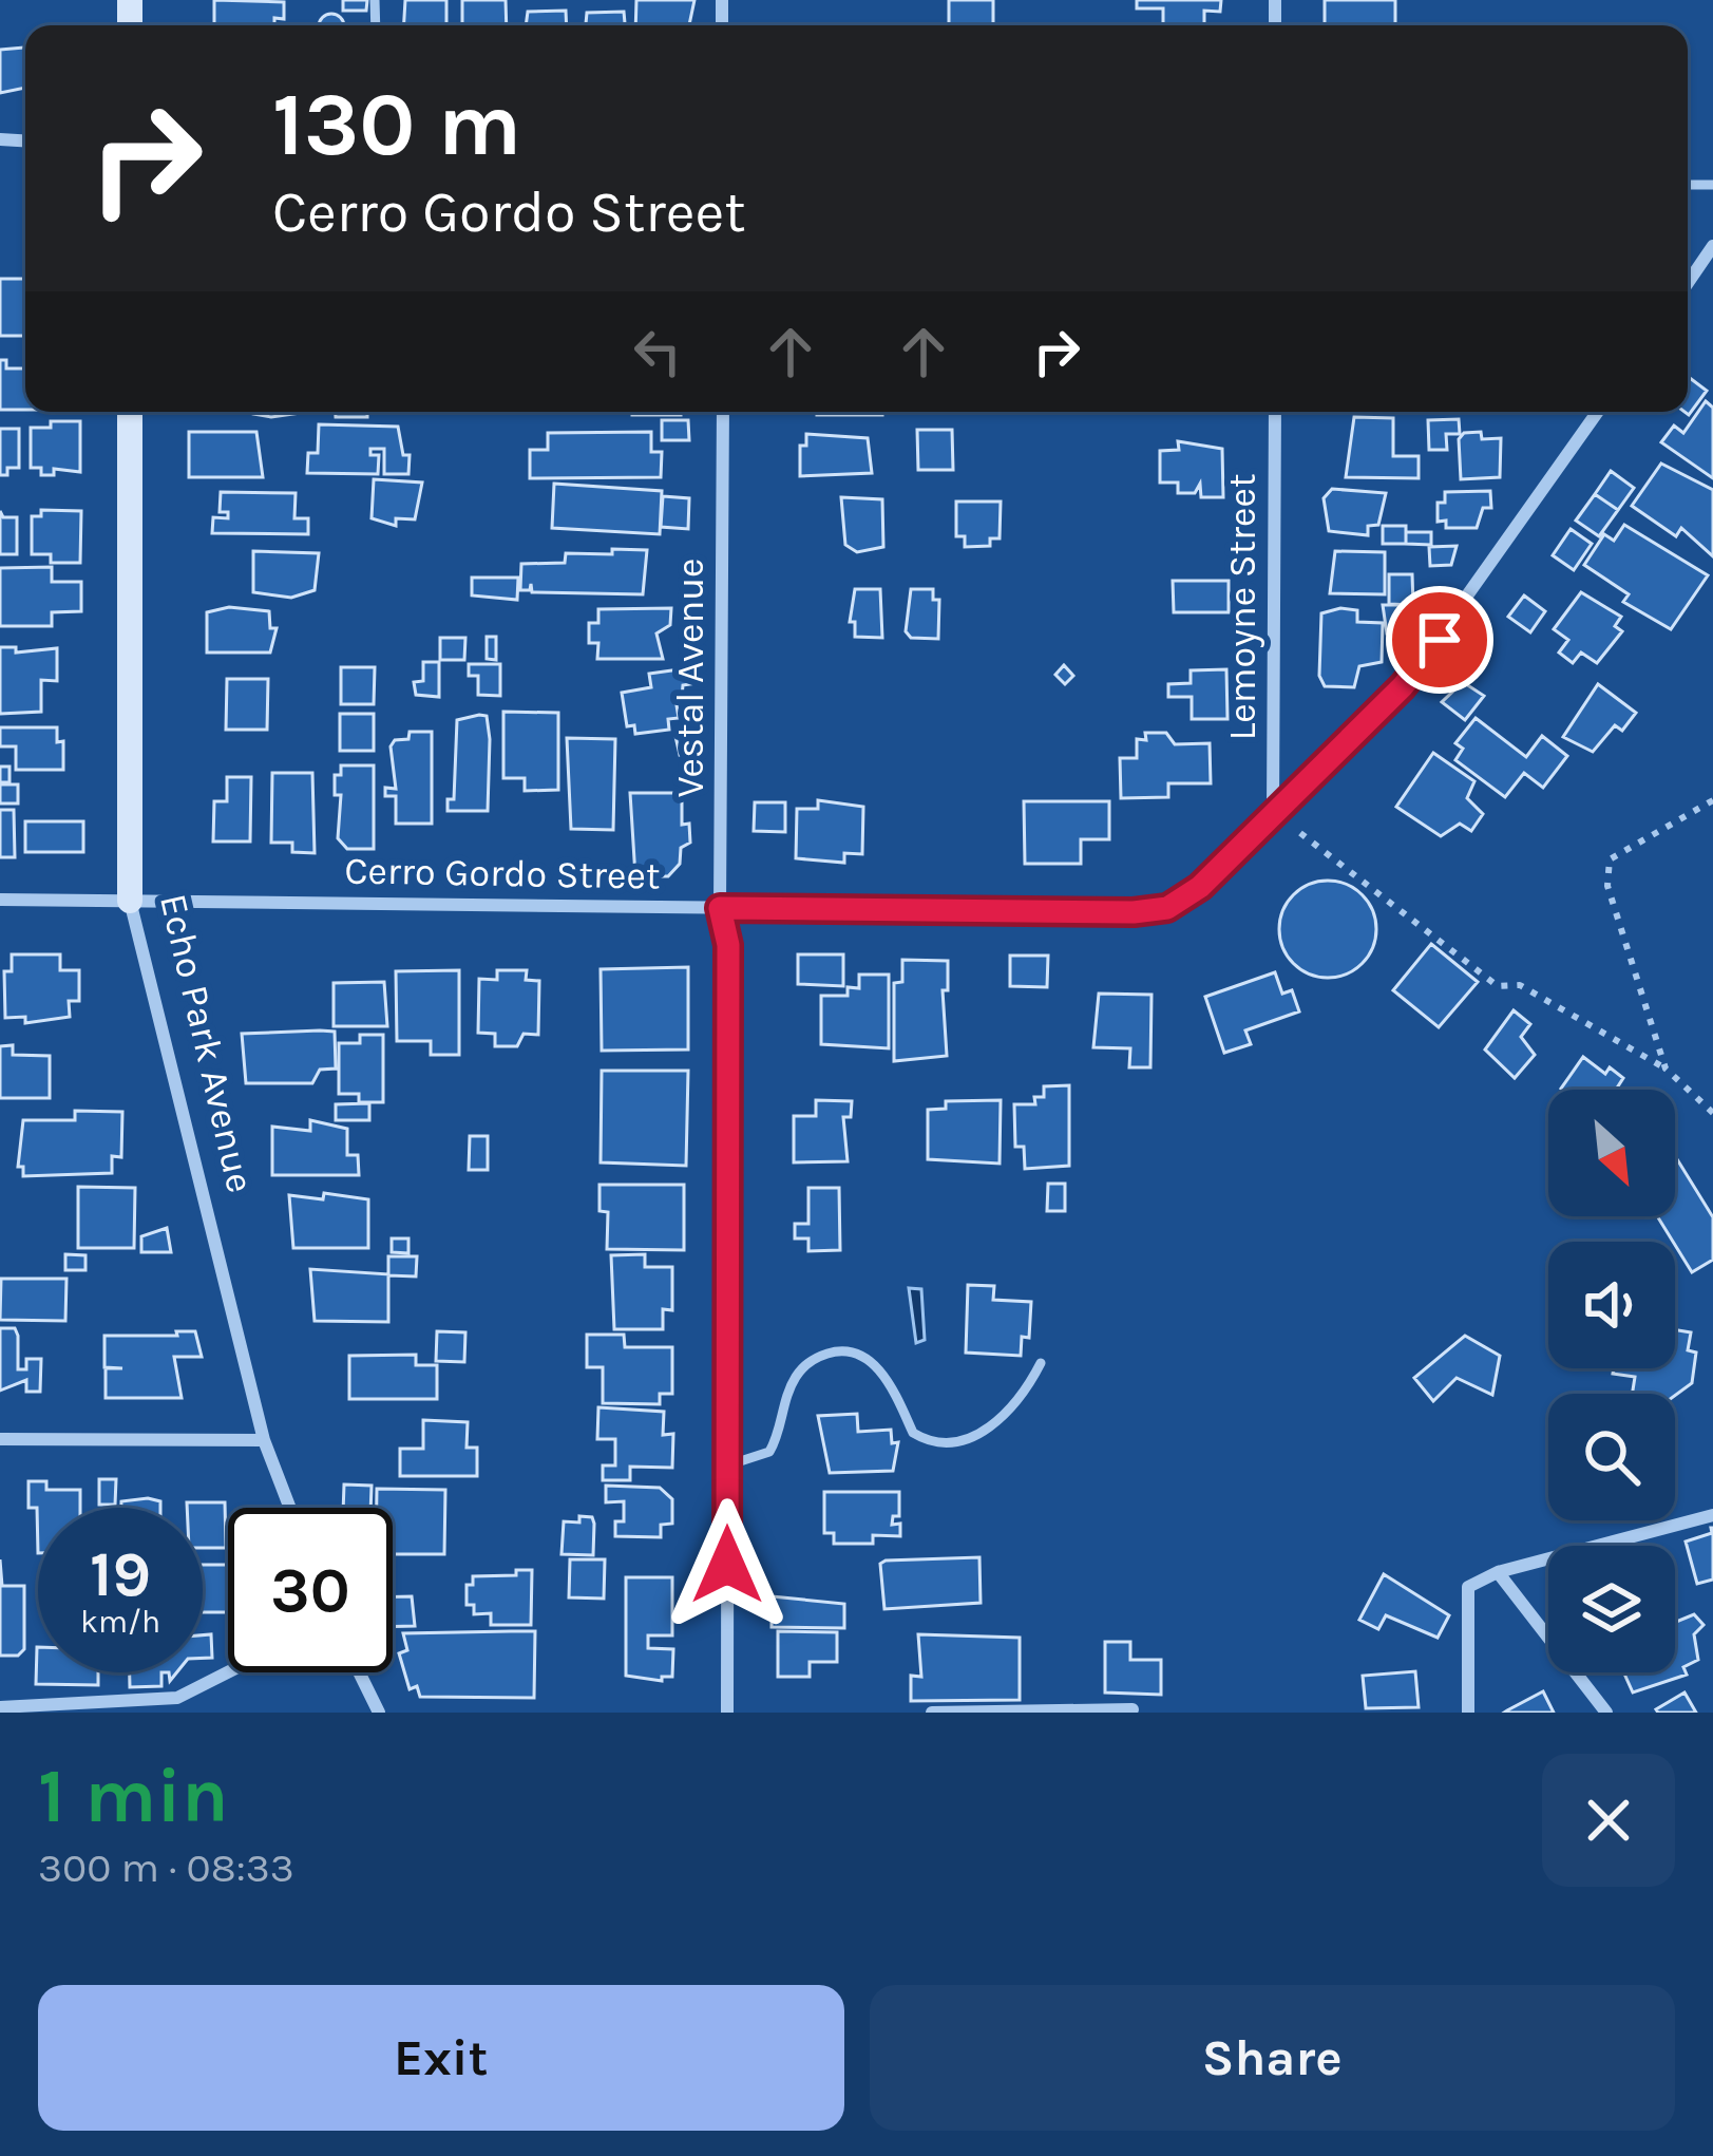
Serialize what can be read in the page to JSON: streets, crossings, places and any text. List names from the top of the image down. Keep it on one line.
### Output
{"streets":{"street":["Lemoyne Street","Vestal Avenue","Cerro Gordo Street","Echo Park Avenue"]},"crossings":[["Lemoyne Street","Cerro Gordo Street"],["Vestal Avenue","Cerro Gordo Street"],["Cerro Gordo Street","Echo Park Avenue"]],"north":"bottom right","page":{"turn":["130 m","Cerro Gordo Street"],"speed":"19 km/h","limit":"30","heading":["1 min","300 m · 08:33"],"buttons":["Exit","Share"]}}
